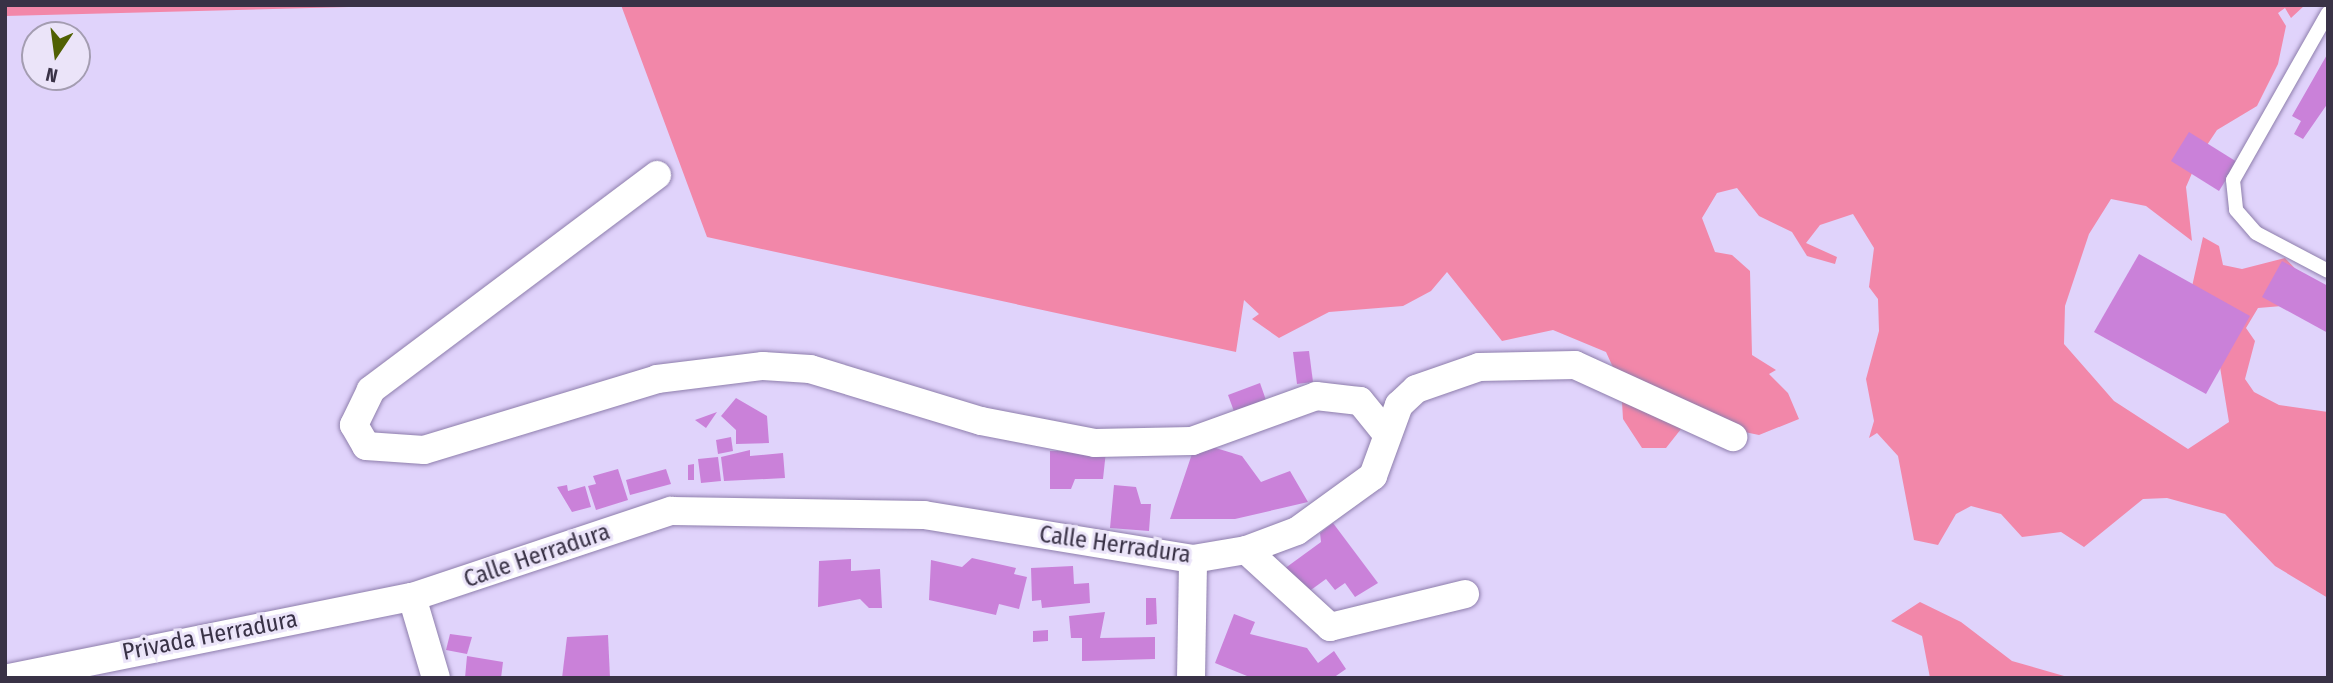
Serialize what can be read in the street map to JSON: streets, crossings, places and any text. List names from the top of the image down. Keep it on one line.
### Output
{"streets":{"street":["Calle Herradura","Privada Herradura"]},"crossings":[["Calle Herradura","Privada Herradura"]],"north":"bottom"}
